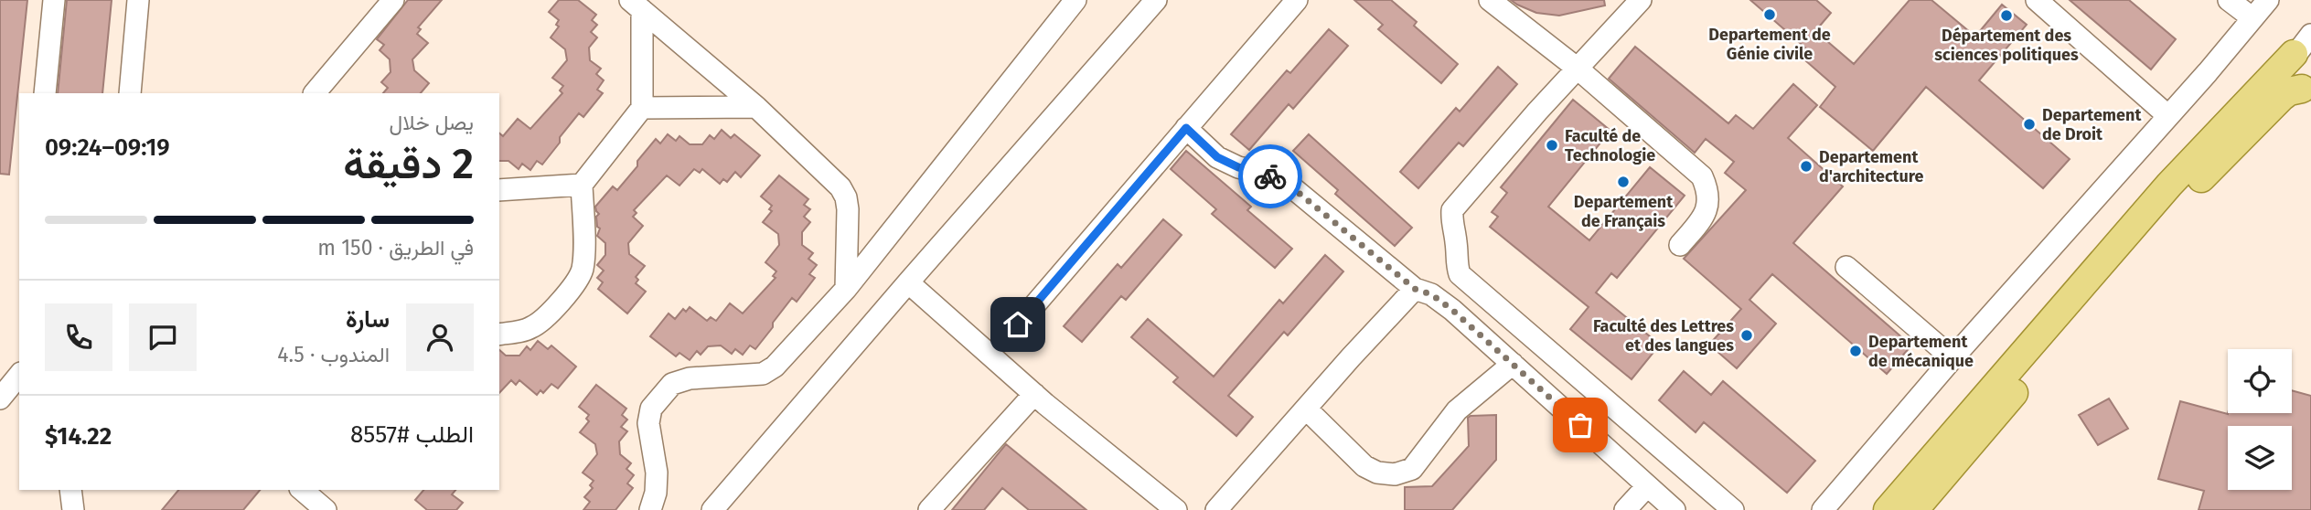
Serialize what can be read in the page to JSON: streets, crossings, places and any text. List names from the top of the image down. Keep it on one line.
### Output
{"places":["Departement de Génie civile","Département des sciences politiques","Departement de Droit","Faculté de Technologie","Departement d'architecture","Departement de Français","Faculté des Lettres et des langues","Departement de mécanique"],"page":{"heading":["2 دقيقة","يصل خلال","09:19–09:24"],"panel":["سارة","المندوب · 4.5","الطلب #8557","$14.22"],"bar":"في الطريق · 150 m"}}
